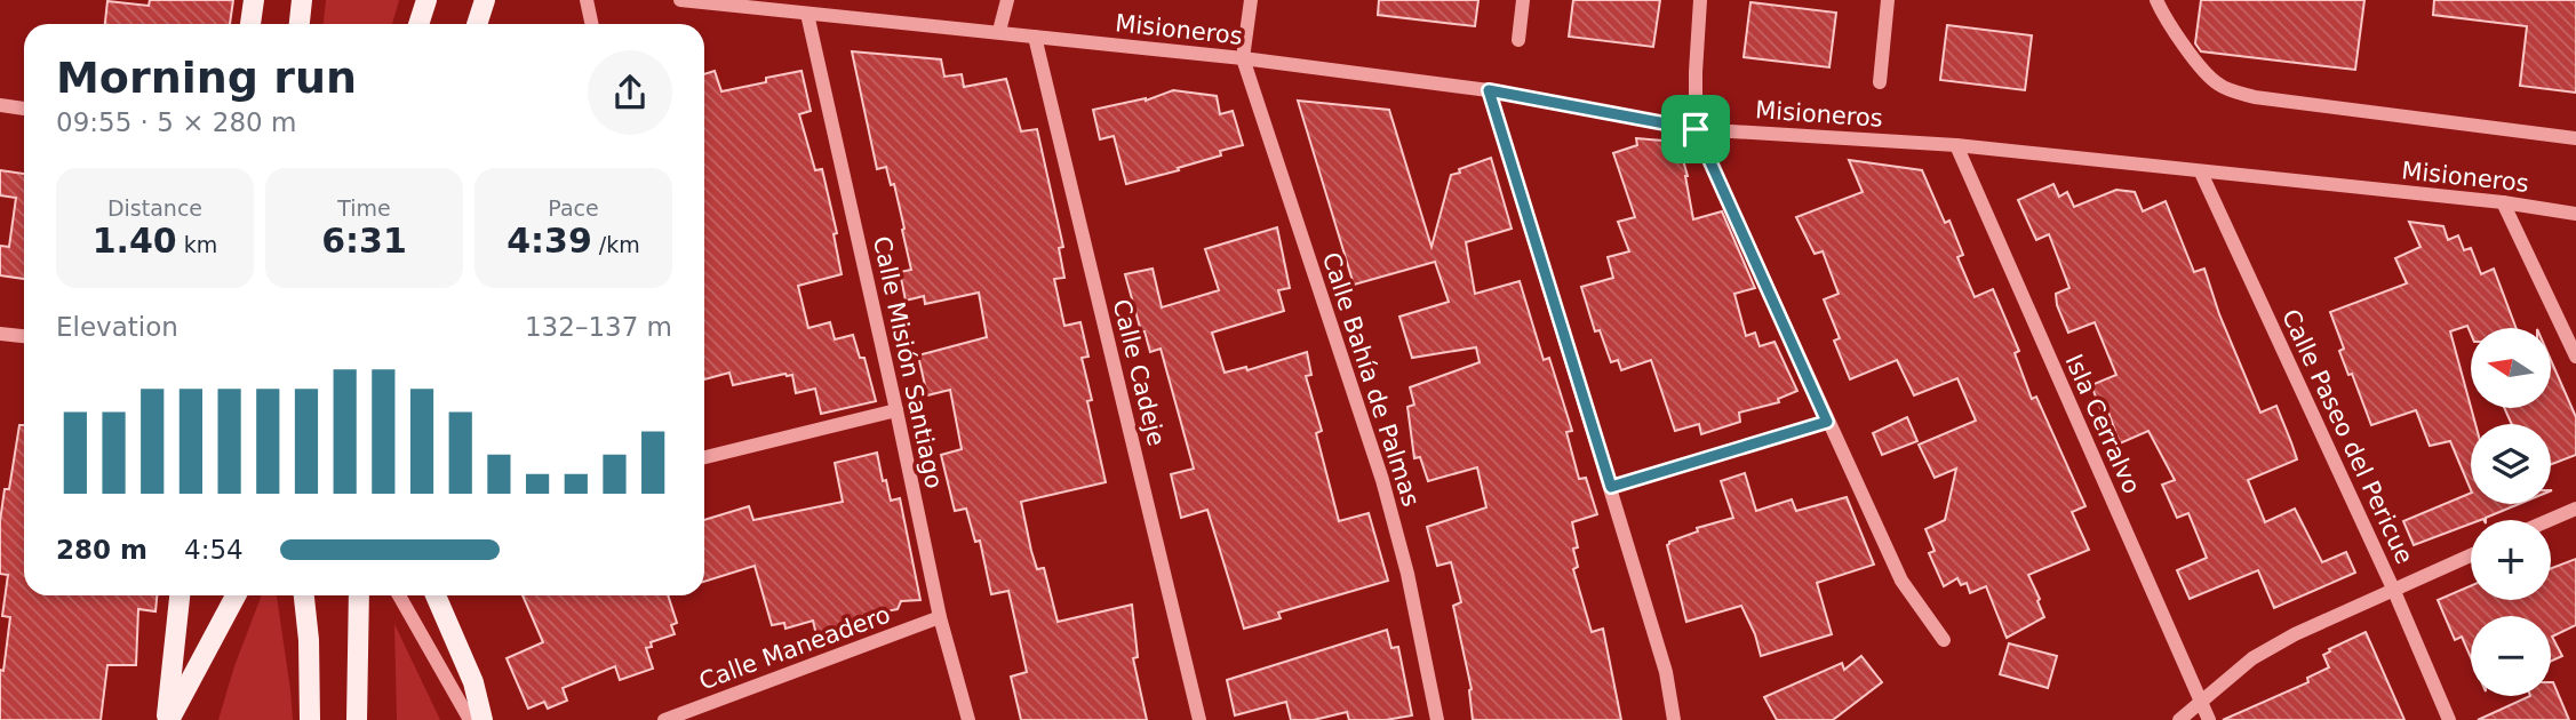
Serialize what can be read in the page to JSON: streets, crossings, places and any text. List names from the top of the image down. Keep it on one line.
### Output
{"streets":{"street":["Misioneros","Calle Misión Santiago","Calle Cadeje","Calle Bahía de Palmas","Isla Cerralvo","Calle Paseo del Pericue","Calle Maneadero"]},"crossings":[["Misioneros","Calle Misión Santiago"],["Misioneros","Calle Cadeje"],["Misioneros","Calle Bahía de Palmas"],["Misioneros","Isla Cerralvo"],["Misioneros","Calle Paseo del Pericue"],["Calle Misión Santiago","Calle Maneadero"]],"north":"left","page":{"heading":["Morning run","09:55 · 5 × 280 m"],"stats":[["Distance","1.40 km"],["Time","6:31"],["Pace","4:39 /km"]],"chart":["Elevation","132–137 m"],"map_buttons":["+","−"],"list":[{"name":"280 m","note":"4:54"}]}}
